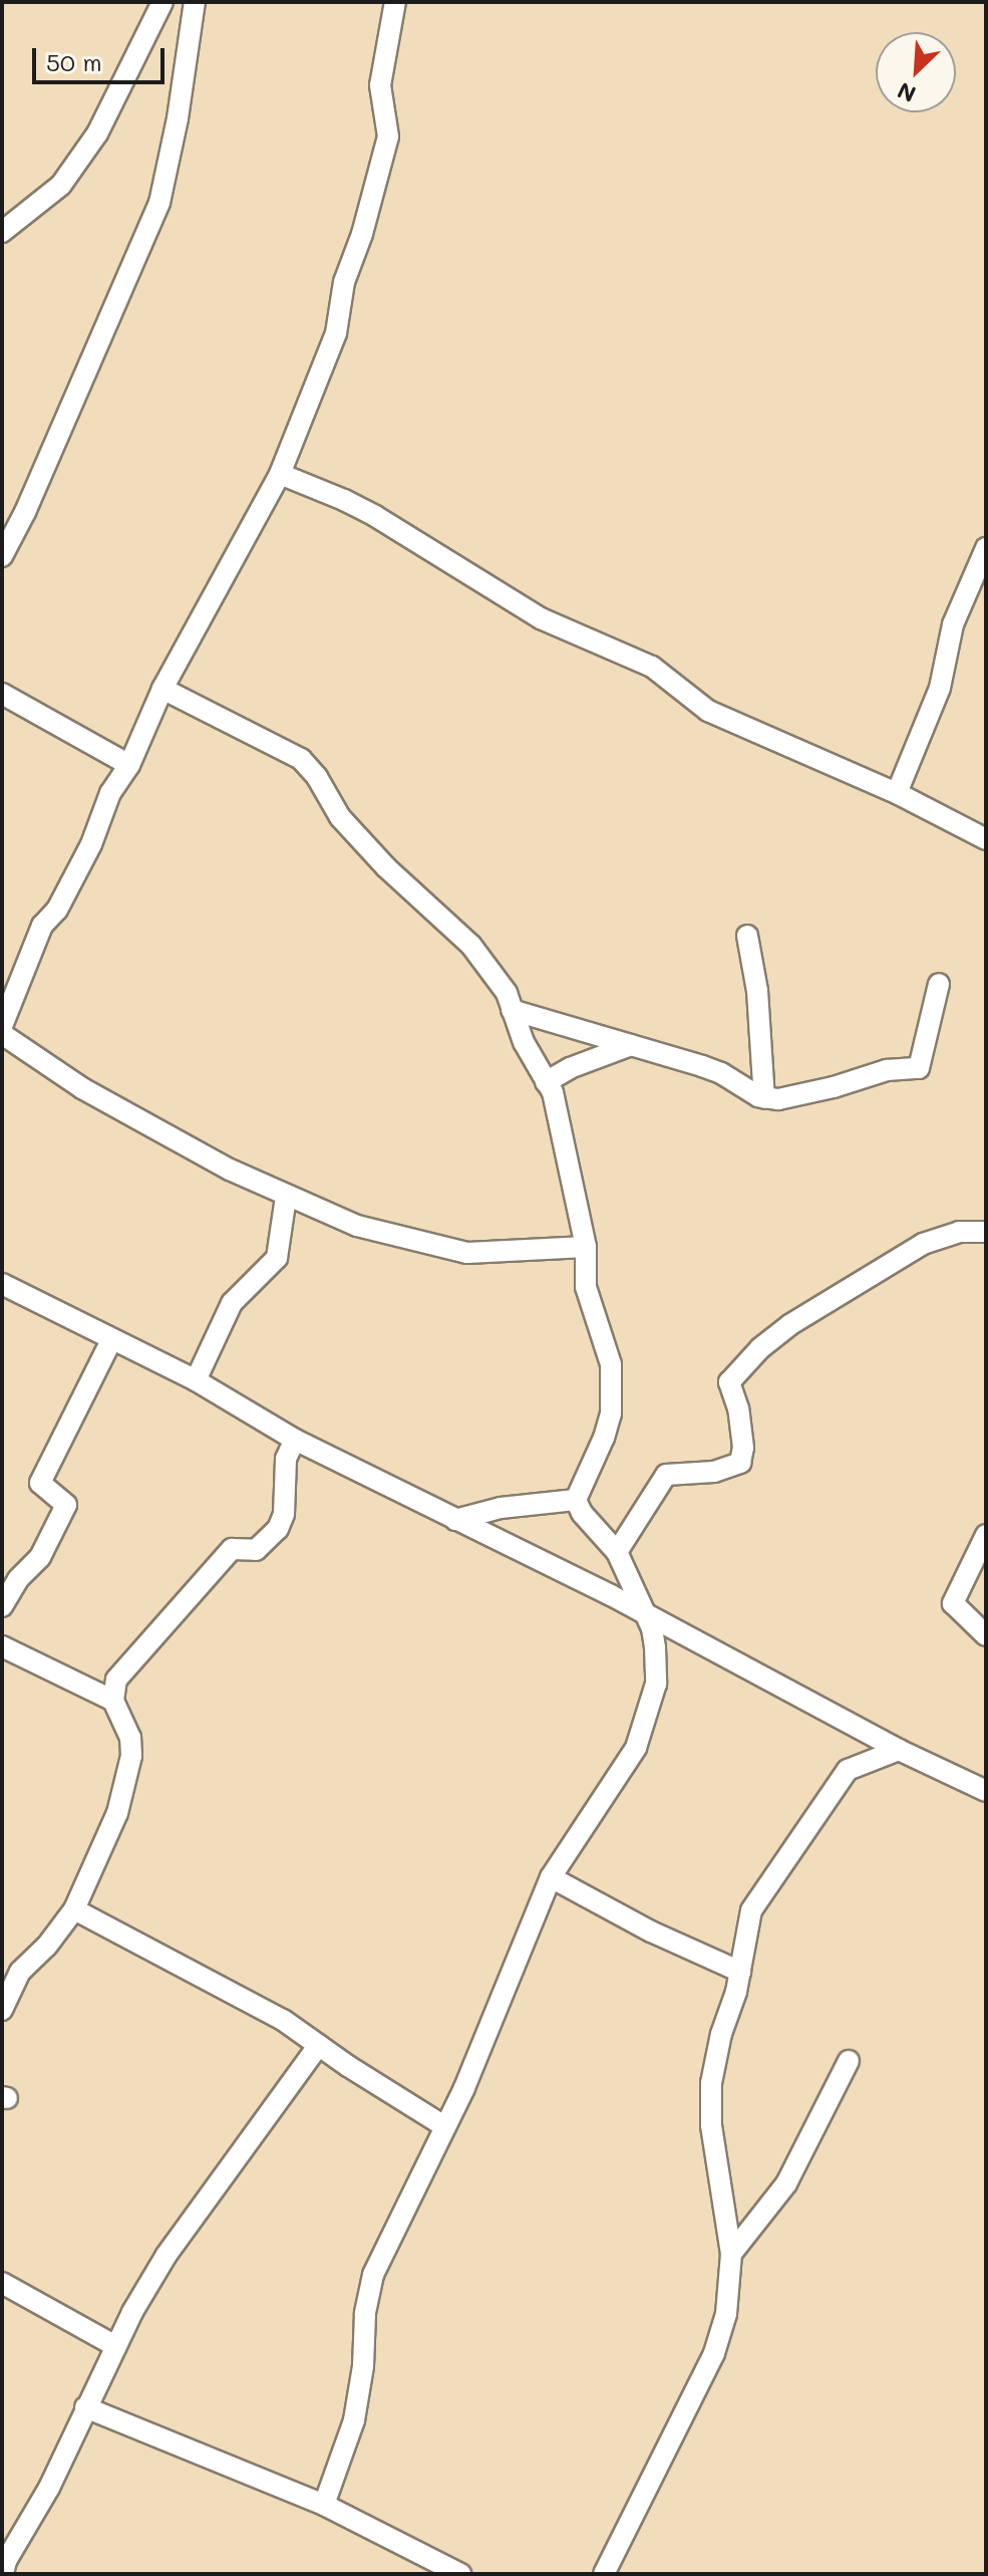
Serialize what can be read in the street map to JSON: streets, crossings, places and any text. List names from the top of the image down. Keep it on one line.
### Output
{"scale_bar":"50 m","north":"bottom left"}
